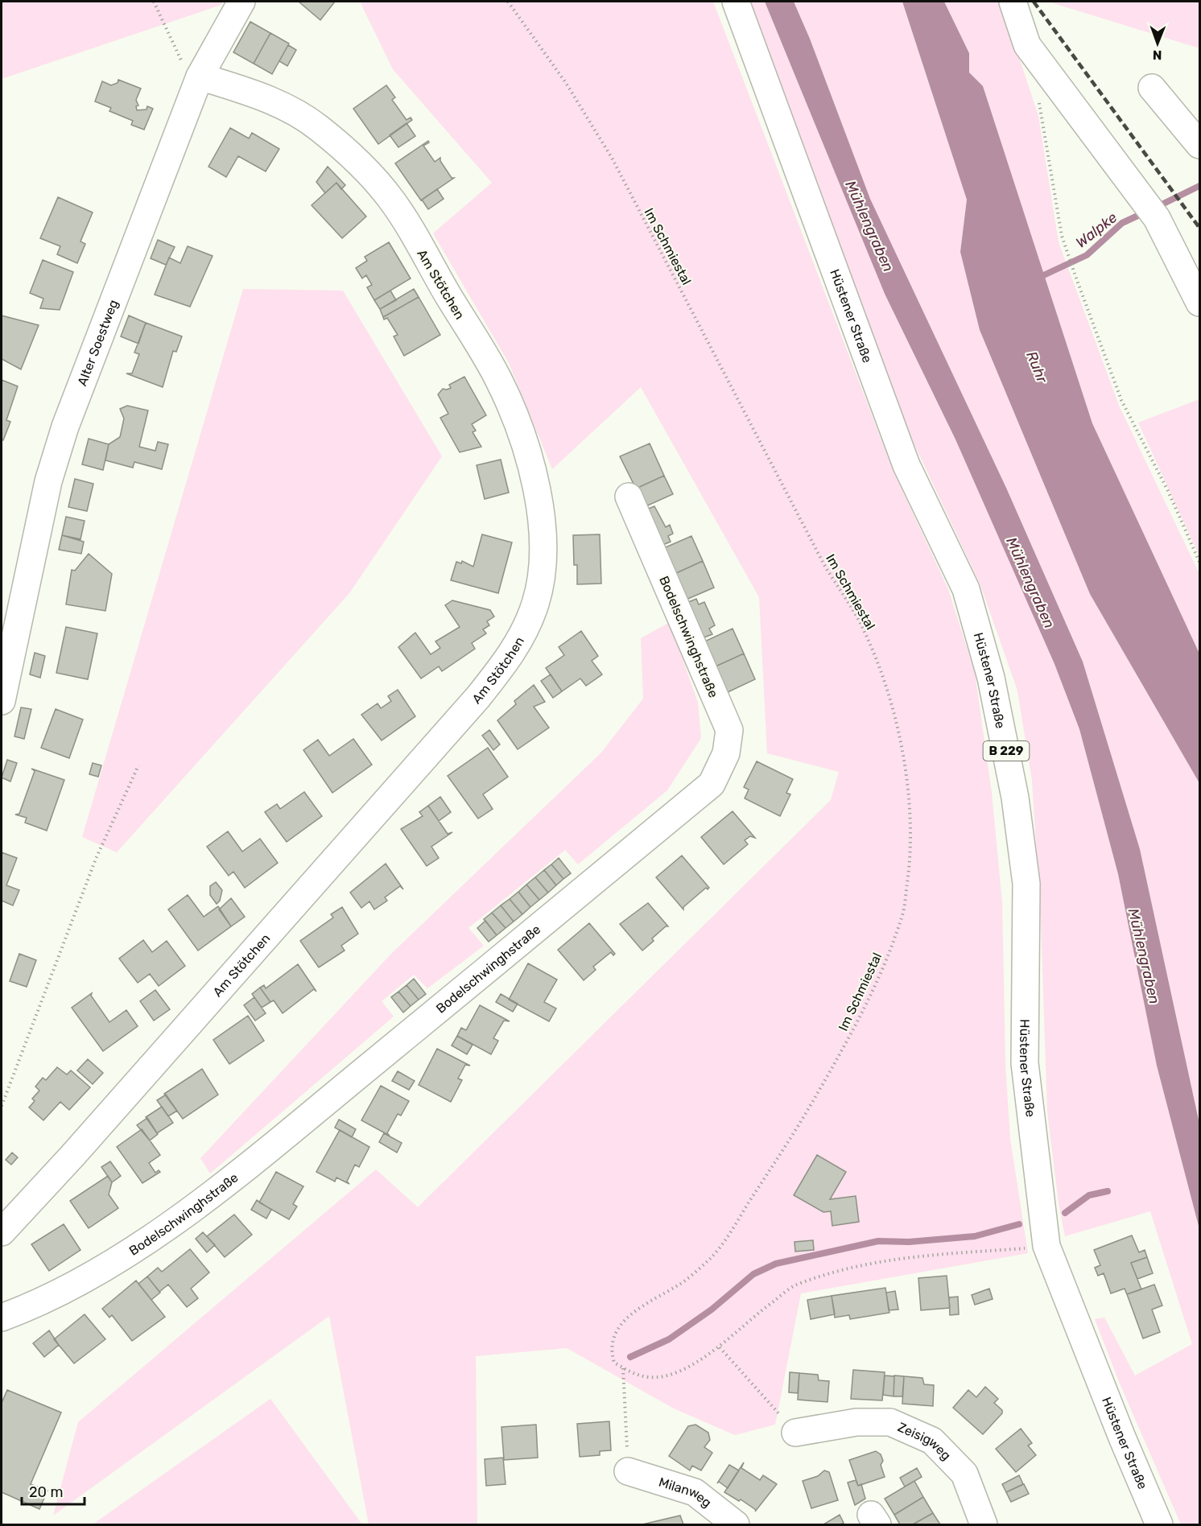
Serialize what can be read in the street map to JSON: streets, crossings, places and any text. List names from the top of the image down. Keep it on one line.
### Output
{"streets":{"street":["Am Stötchen","Hüstener Straße","Alter Soestweg","Bodelschwinghstraße","B 229","Zeisigweg","Milanweg"],"path":["Im Schmiestal"]},"crossings":[["Am Stötchen","Alter Soestweg"]],"water":["Mühlengraben","Walpke","Ruhr"],"scale_bar":"20 m","north":"bottom"}
